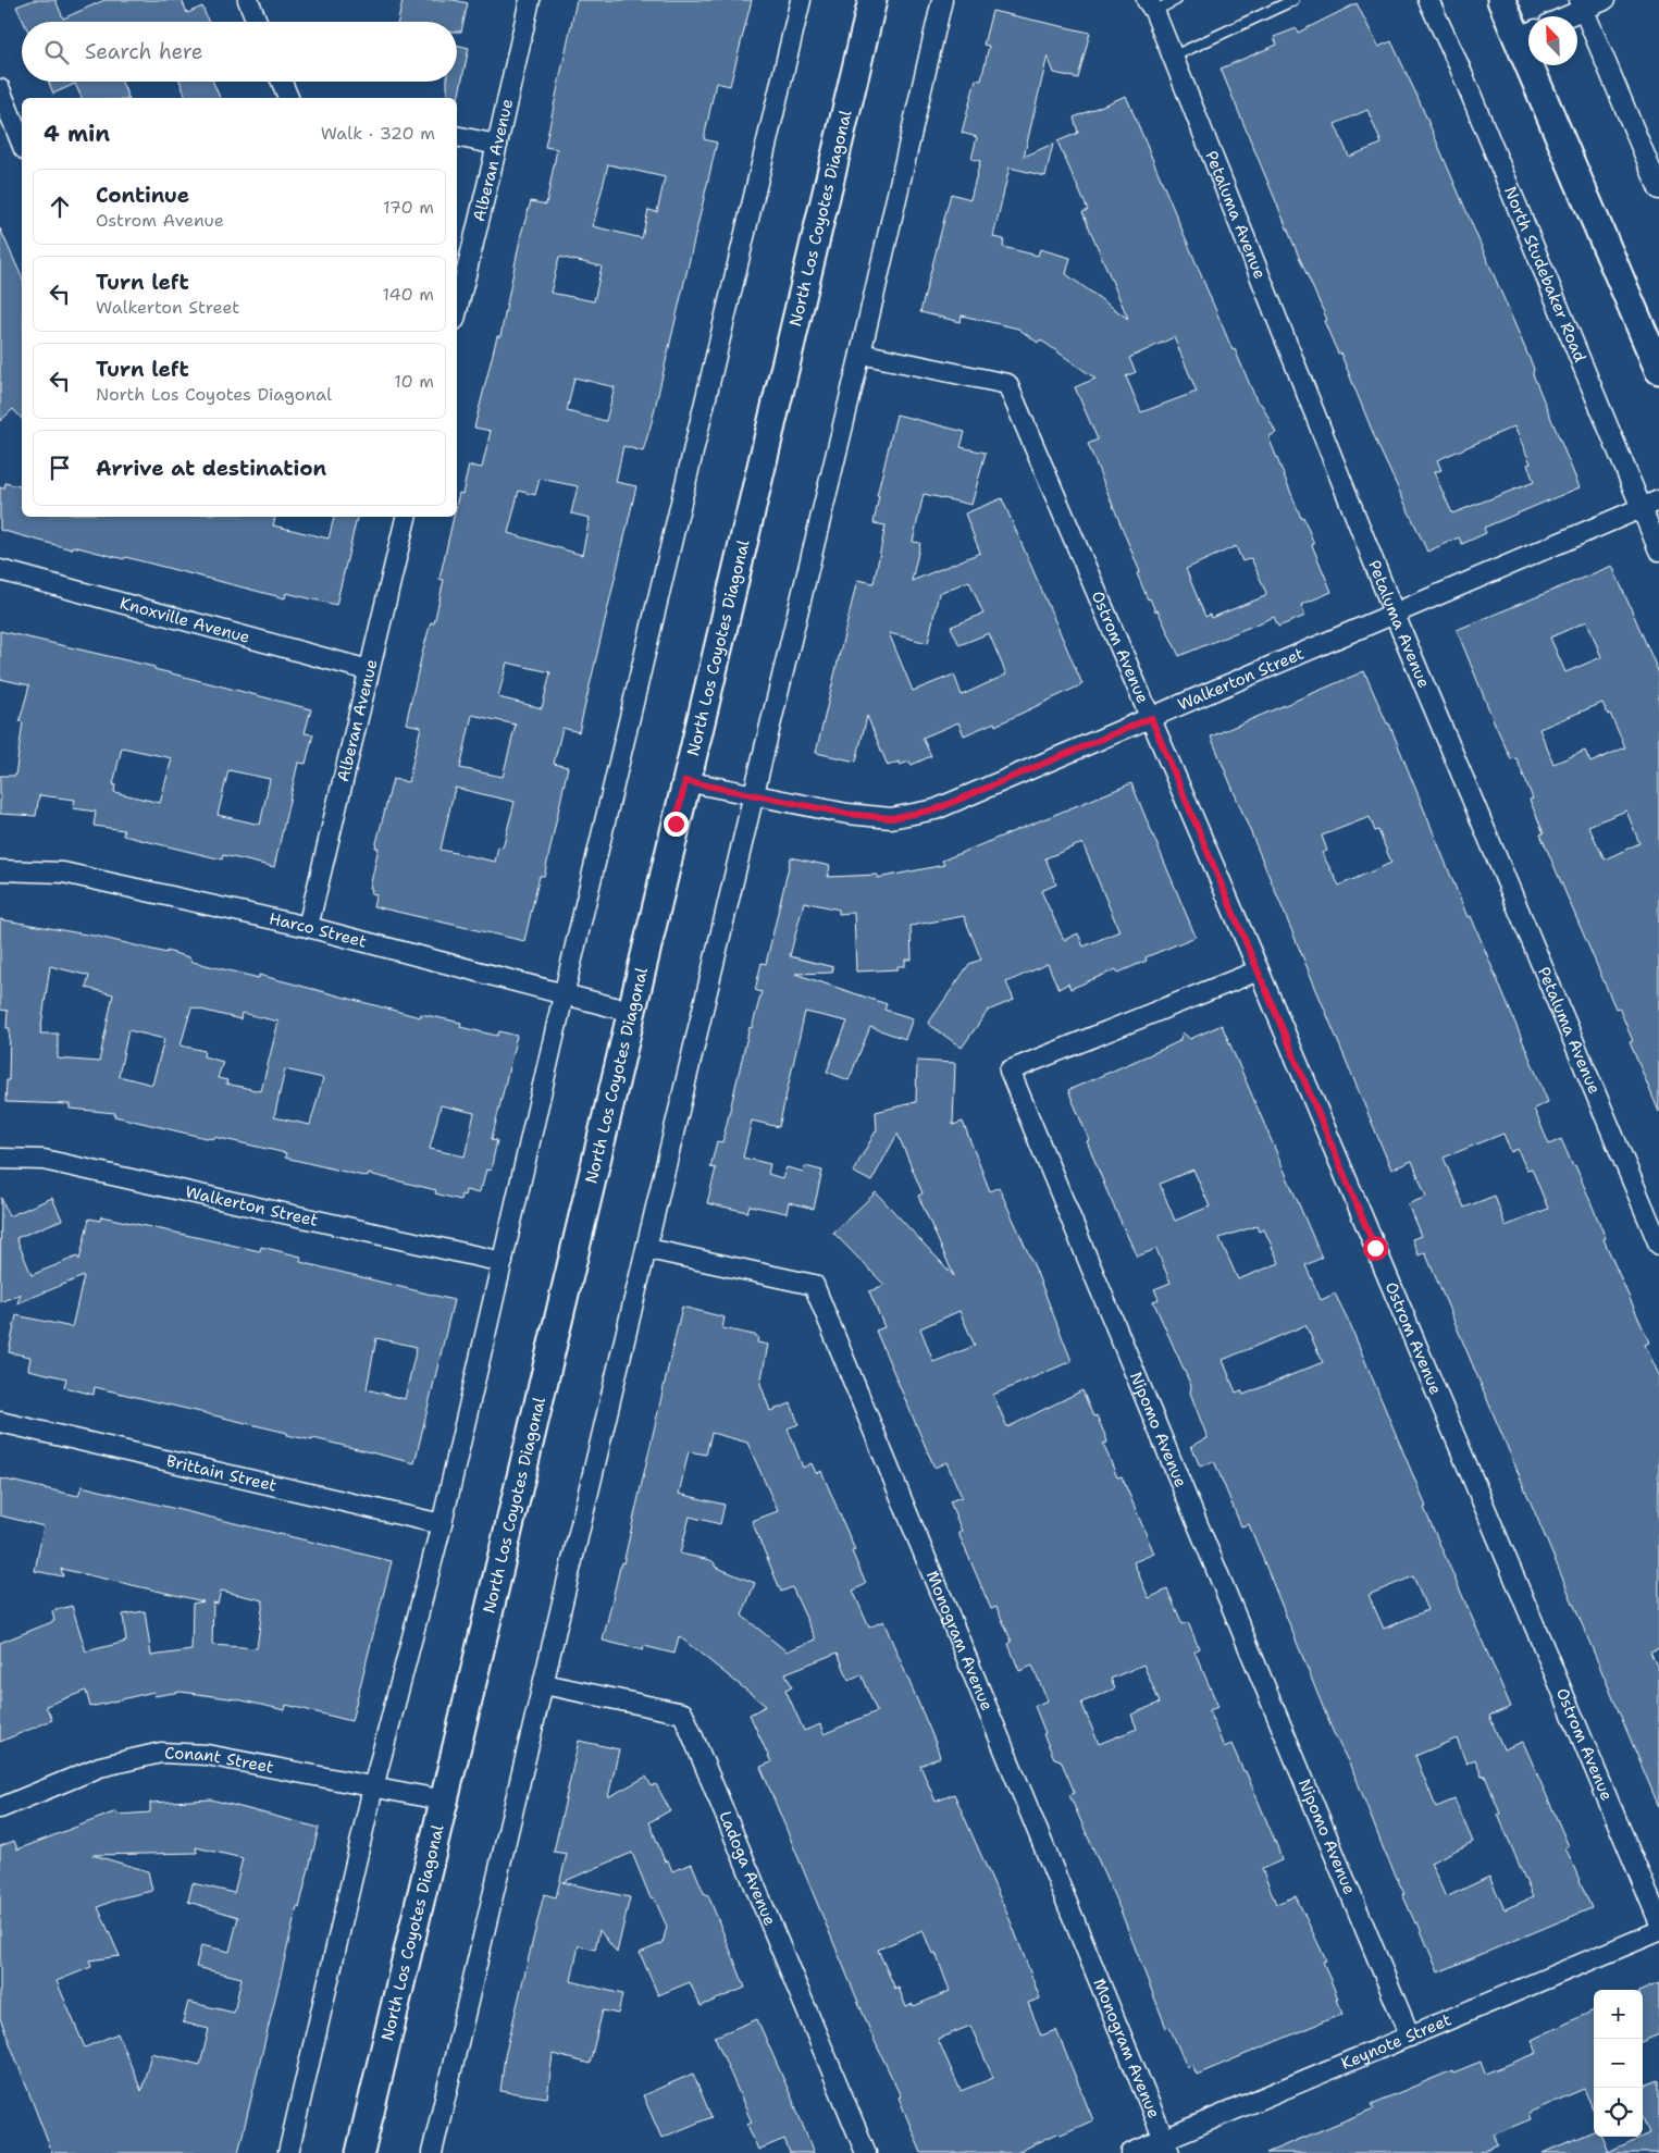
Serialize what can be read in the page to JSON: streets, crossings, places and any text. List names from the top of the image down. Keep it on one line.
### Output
{"streets":{"main road":["North Los Coyotes Diagonal"],"street":["Alberan Avenue","Petaluma Avenue","North Studebaker Road","Knoxville Avenue","Ostrom Avenue","Walkerton Street","Harco Street","Nipomo Avenue","Brittain Street","Monogram Avenue","Conant Street","Ladoga Avenue","Keynote Street"]},"crossings":[["Alberan Avenue","Knoxville Avenue"],["Alberan Avenue","Harco Street"],["Petaluma Avenue","Walkerton Street"],["North Los Coyotes Diagonal","Walkerton Street"],["North Los Coyotes Diagonal","Harco Street"],["North Los Coyotes Diagonal","Conant Street"],["North Studebaker Road","Walkerton Street"],["Ostrom Avenue","Walkerton Street"],["Ostrom Avenue","Nipomo Avenue"],["Nipomo Avenue","Keynote Street"],["Monogram Avenue","Keynote Street"]],"north":"top left","page":{"search":"Search here","heading":["4 min","Walk · 320 m"],"list":[["Continue","Ostrom Avenue","170 m"],["Turn left","Walkerton Street","140 m"],["Turn left","North Los Coyotes Diagonal","10 m"],"Arrive at destination"],"map_buttons":["+","−"]}}
